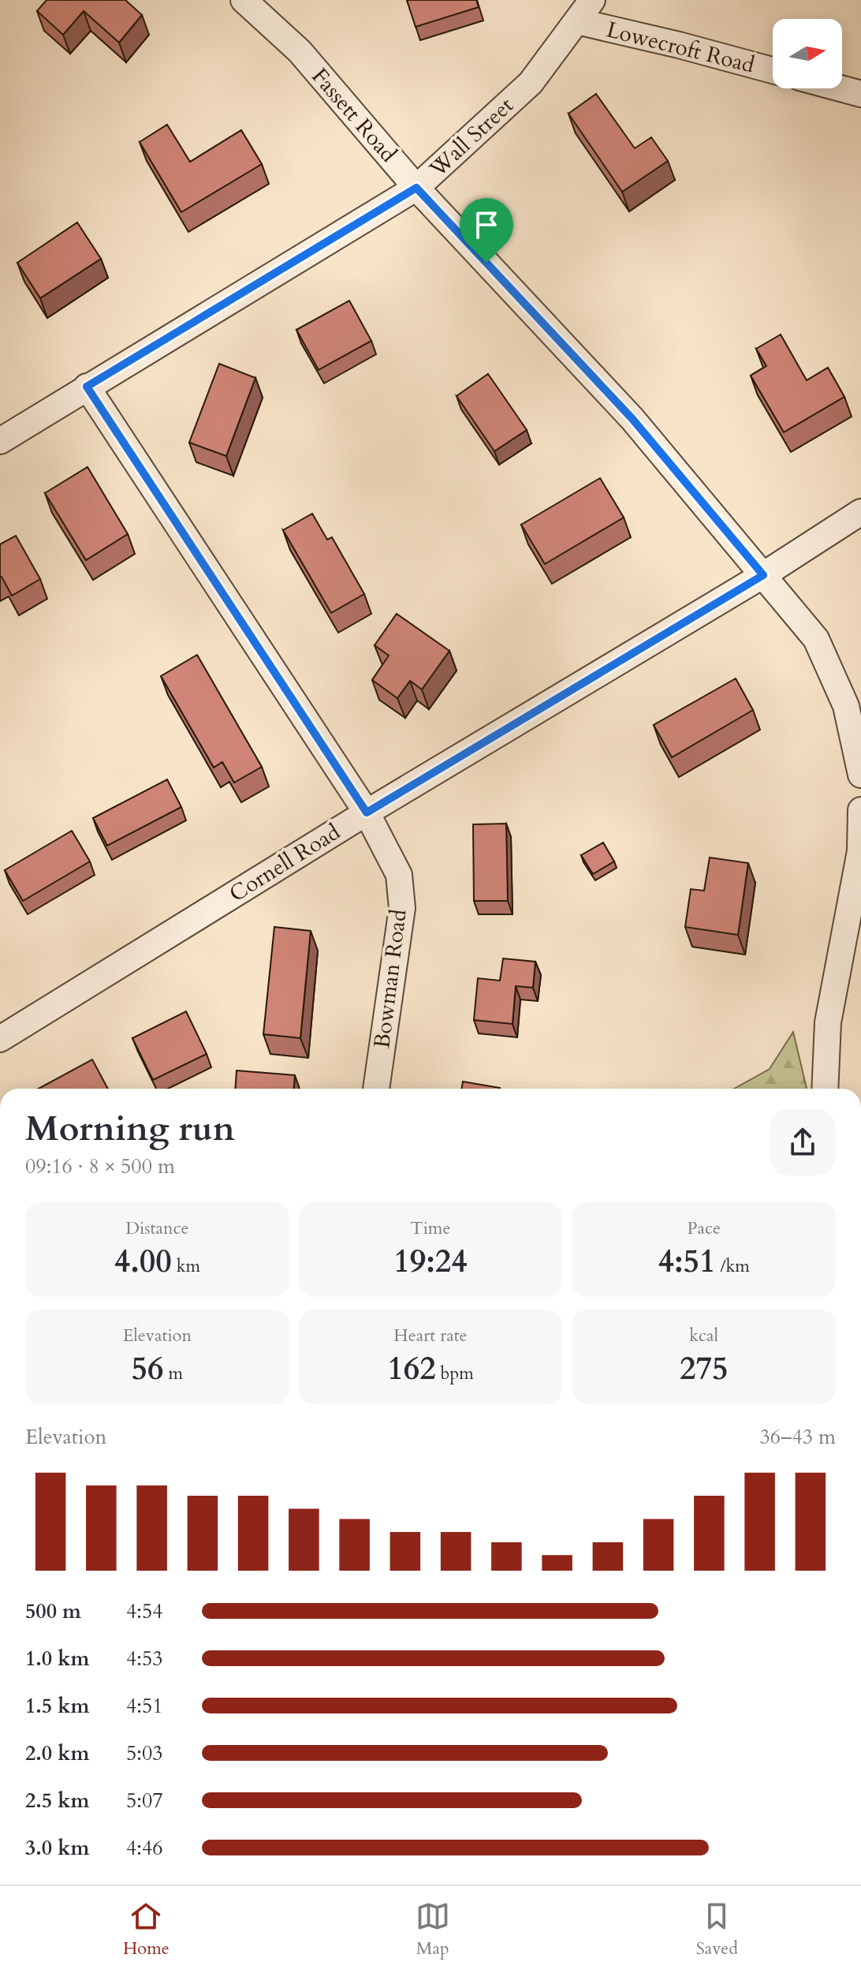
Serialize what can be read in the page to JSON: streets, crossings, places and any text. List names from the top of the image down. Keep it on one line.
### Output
{"streets":{"street":["Lowecroft Road","Fassett Road","Wall Street","Cornell Road","Bowman Road"]},"crossings":[["Lowecroft Road","Wall Street"],["Fassett Road","Wall Street"],["Fassett Road","Cornell Road"],["Wall Street","Bowman Road"],["Cornell Road","Bowman Road"]],"north":"right","page":{"heading":["Morning run","09:16 · 8 × 500 m"],"stats":[["Distance","4.00 km"],["Time","19:24"],["Pace","4:51 /km"],["Elevation","56 m"],["Heart rate","162 bpm"],["kcal","275"]],"chart":["Elevation","36–43 m"],"list":[{"name":"500 m","note":"4:54"},{"name":"1.0 km","note":"4:53"},{"name":"1.5 km","note":"4:51"},{"name":"2.0 km","note":"5:03"},{"name":"2.5 km","note":"5:07"},{"name":"3.0 km","note":"4:46"}],"tabs":["Home","Map","Saved"]}}
